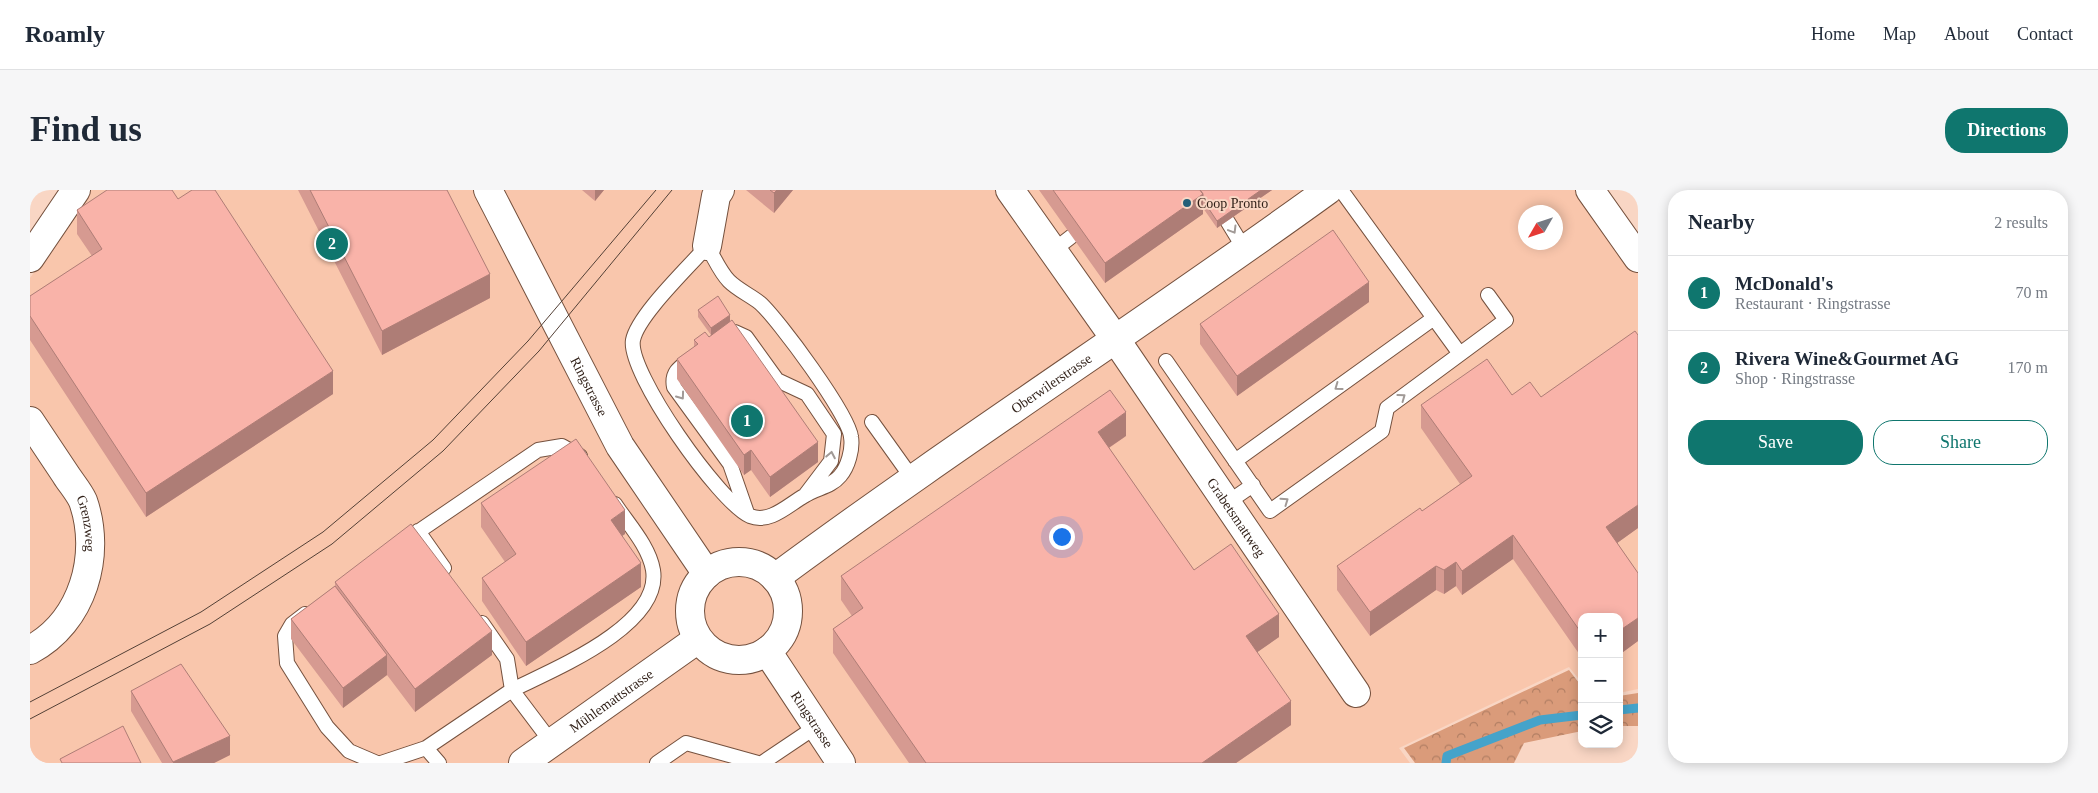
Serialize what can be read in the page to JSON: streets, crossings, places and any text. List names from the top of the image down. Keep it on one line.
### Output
{"streets":{"street":["Oberwilerstrasse","Ringstrasse","Grabetsmattweg","Grenzweg","Mühlemattstrasse"]},"crossings":[["Oberwilerstrasse","Ringstrasse"],["Oberwilerstrasse","Grabetsmattweg"],["Oberwilerstrasse","Mühlemattstrasse"],["Ringstrasse","Mühlemattstrasse"]],"places":["Coop Pronto"],"north":"bottom left","page":{"header":"Roamly","nav":["Home","Map","About","Contact"],"buttons":["Directions",["Save","Share"]],"title":"Find us","heading":["Nearby","2 results"],"pins":["2","1"],"list":[{"mark":"1","name":"McDonald's","note":"Restaurant · Ringstrasse","value":"70 m"},{"mark":"2","name":"Rivera Wine&Gourmet AG","note":"Shop · Ringstrasse","value":"170 m"}],"map_buttons":["+","−"]}}
